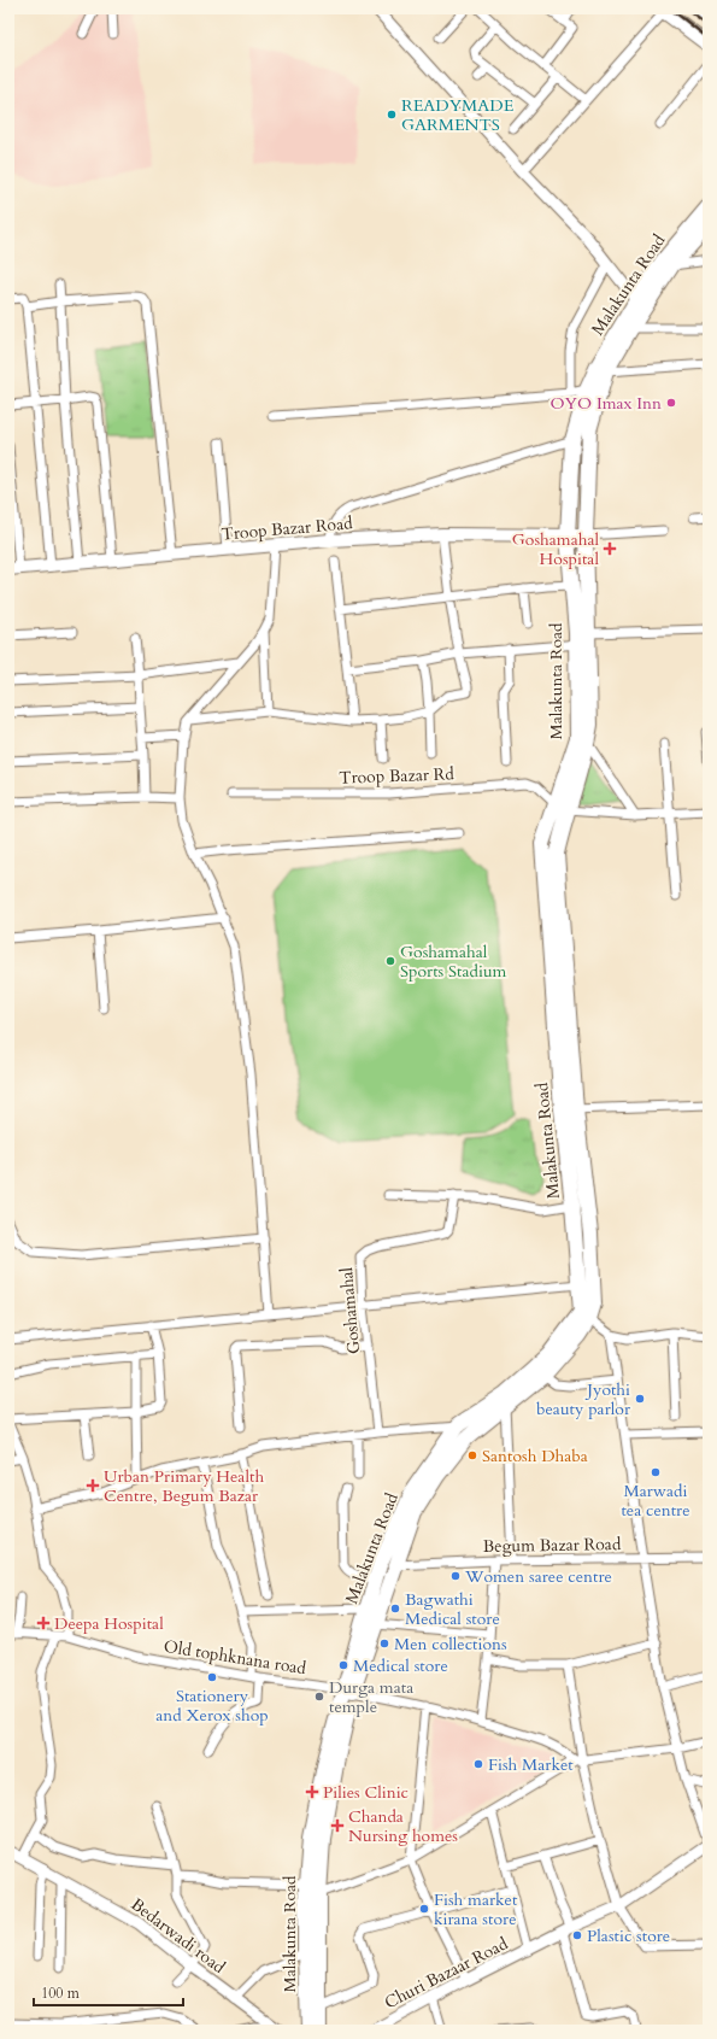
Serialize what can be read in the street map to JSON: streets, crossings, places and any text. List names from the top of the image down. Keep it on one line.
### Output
{"streets":{"main road":["Malakunta Road","Troop Bazar Road"],"street":["Troop Bazar Rd","Goshamahal","Begum Bazar Road","Old tophknana road","Bedarwadi road","Churi Bazaar Road"]},"crossings":[["Malakunta Road","Troop Bazar Road"],["Malakunta Road","Troop Bazar Rd"],["Malakunta Road","Begum Bazar Road"],["Malakunta Road","Old tophknana road"]],"places":{"other":["READYMADE GARMENTS","OYO Imax Inn","Goshamahal Sports Stadium","Jyothi beauty parlor","Santosh Dhaba","Marwadi tea centre","Women saree centre","Bagwathi Medical store","Men collections","Medical store","Stationery and Xerox shop","Durga mata temple","Fish Market","Fish market kirana store","Plastic store"],"health":["Goshamahal Hospital","Urban Primary Health Centre, Begum Bazar","Deepa Hospital","Pilies Clinic","Chanda Nursing homes"]},"scale_bar":"100 m"}
